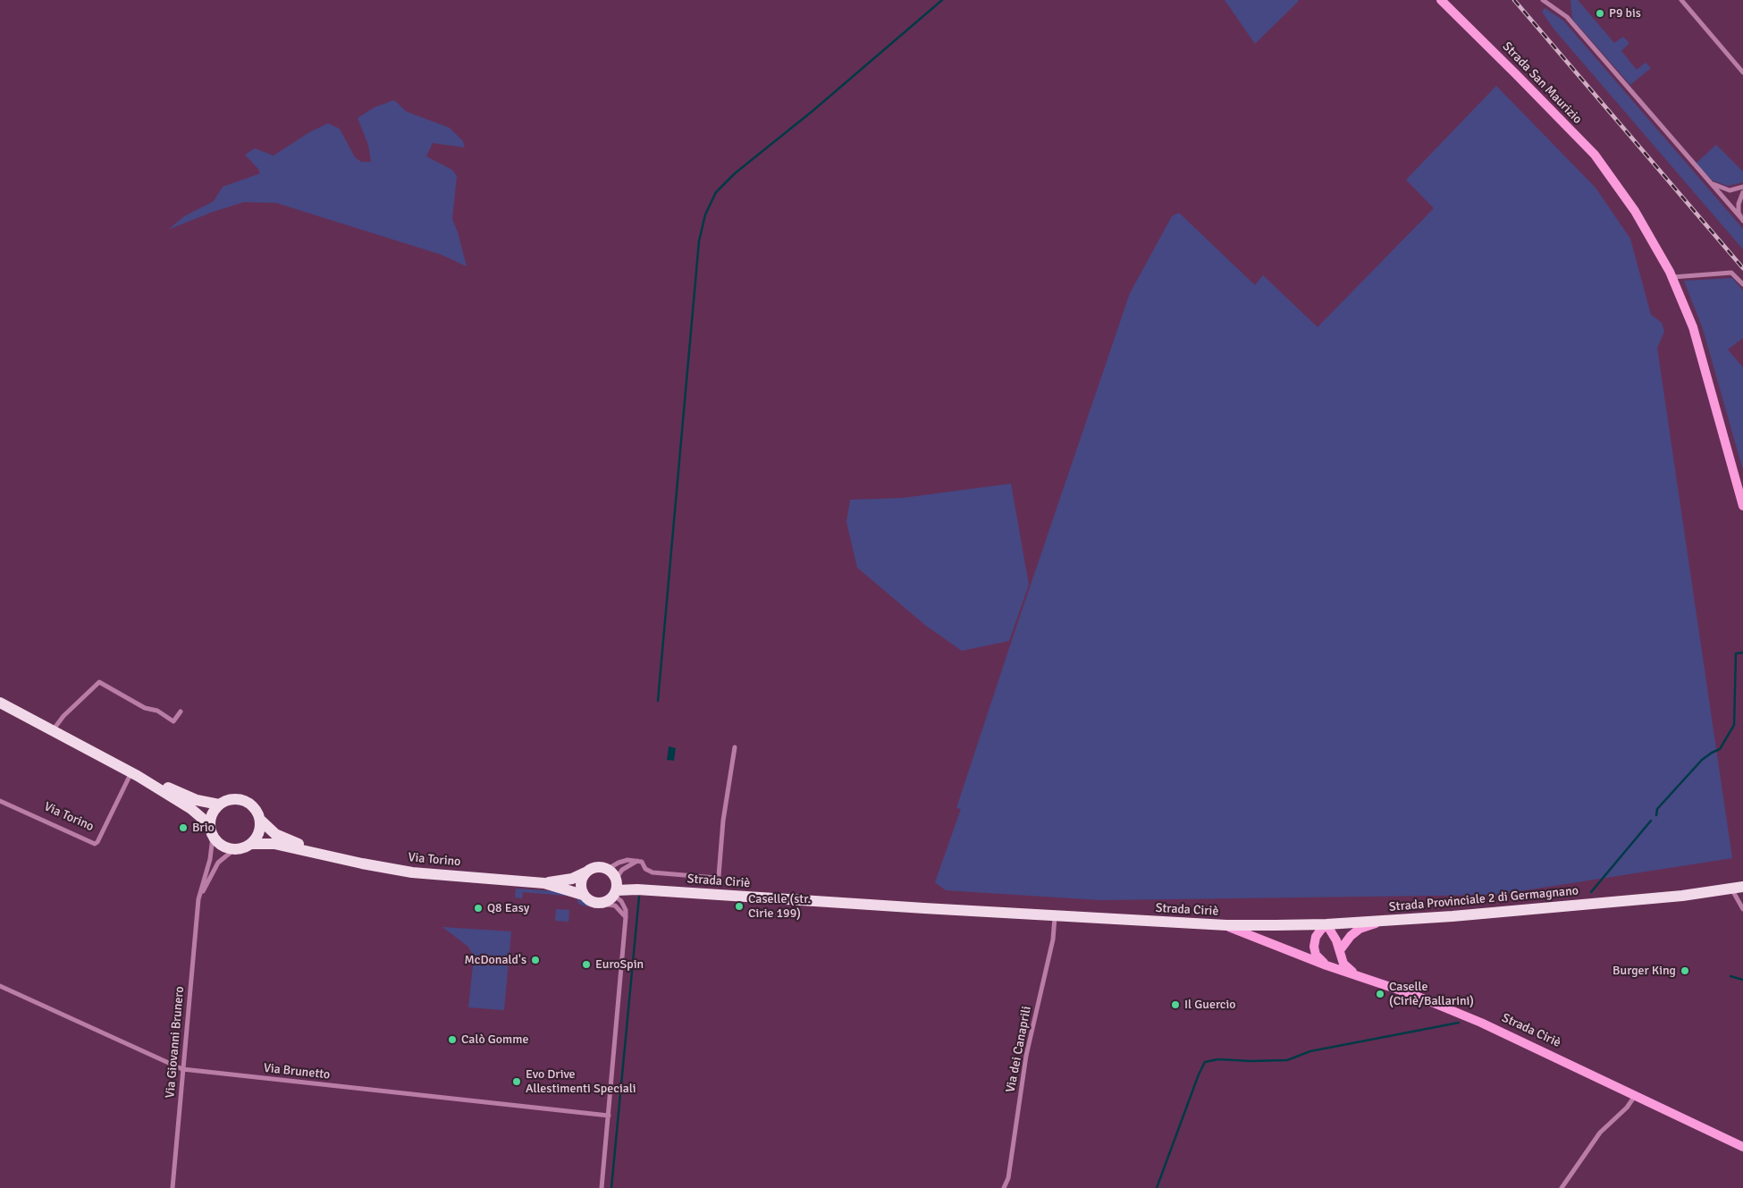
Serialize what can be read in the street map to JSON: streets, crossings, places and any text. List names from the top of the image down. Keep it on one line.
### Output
{"streets":{"main road":["Via Torino","Strada Ciriè","Strada Provinciale 2 di Germagnano"],"street":["Strada San Maurizio","Via Giovanni Brunero","Via dei Canaprili","Via Brunetto"]},"crossings":[["Via Torino","Strada Ciriè"],["Via Torino","Via Giovanni Brunero"],["Strada Ciriè","Strada Provinciale 2 di Germagnano"],["Strada Ciriè","Via dei Canaprili"],["Via Giovanni Brunero","Via Brunetto"]],"places":["P9 bis","Brio","Caselle (str. Cirie 199)","Q8 Easy","McDonald's","EuroSpin","Burger King","Caselle (Ciriè/Ballarini)","Il Guercio","Calò Gomme","Evo Drive Allestimenti Speciali"]}
